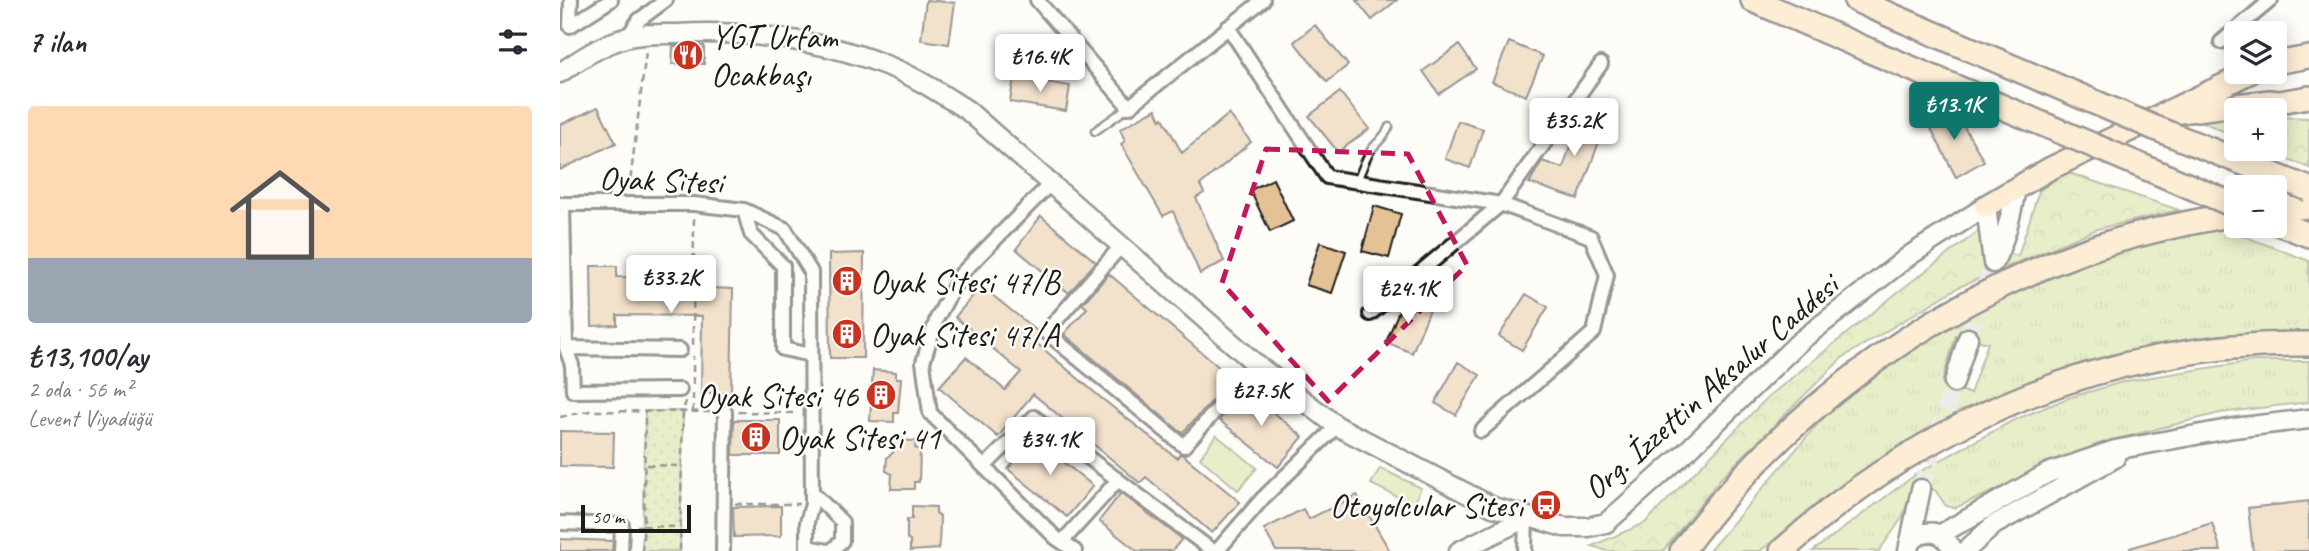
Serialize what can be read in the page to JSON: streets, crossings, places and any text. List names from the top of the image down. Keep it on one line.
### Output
{"streets":{"main road":["Org. İzzettin Aksalur Caddesi"],"street":["Oyak Sitesi"]},"places":{"restaurant":["YGT Urfam Ocakbaşı"],"building":["Oyak Sitesi 47/B","Oyak Sitesi 47/A","Oyak Sitesi 46","Oyak Sitesi 41"],"bus stop":["Otoyolcular Sitesi"]},"scale_bar":"50 m","page":{"heading":"7 ilan","map_buttons":["+","−"],"price":["₺16.4K","₺13.1K","₺35.2K","₺33.2K","₺24.1K","₺27.5K","₺34.1K"],"list":[{"name":"₺13,100/ay","note":"2 oda · 56 m² · Levent Viyadüğü"}],"scale":"50 m"}}
